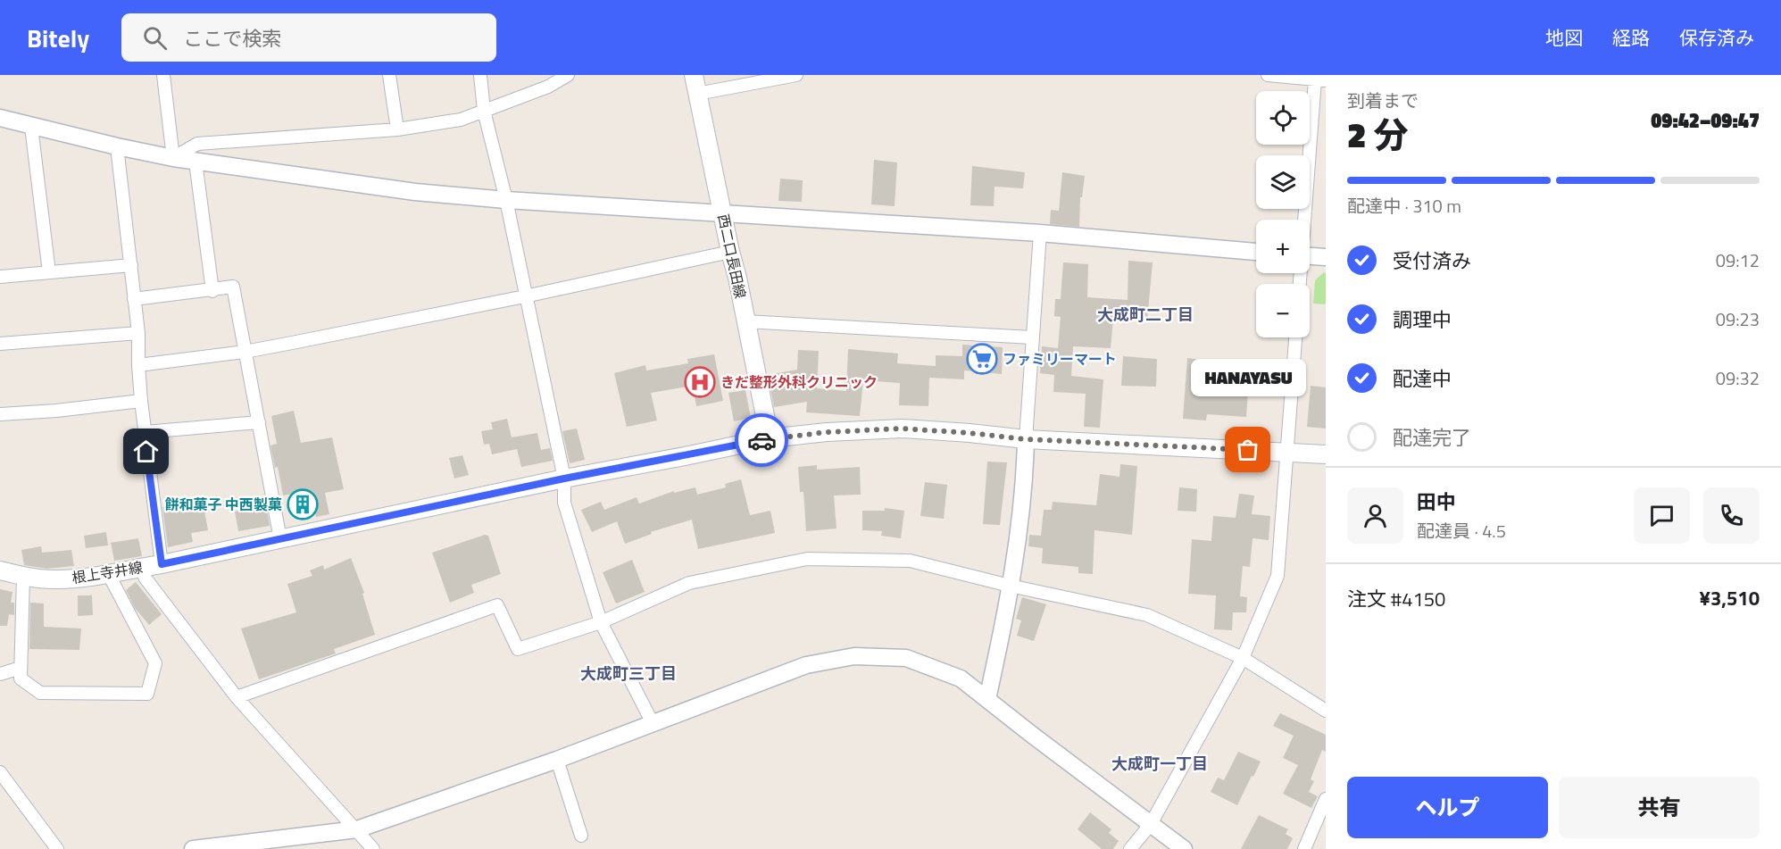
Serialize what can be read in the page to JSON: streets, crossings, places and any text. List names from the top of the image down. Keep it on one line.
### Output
{"streets":{"main road":["西二口長田線","根上寺井線"]},"crossings":[["西二口長田線","根上寺井線"]],"districts":["大成町二丁目","大成町三丁目","大成町一丁目"],"places":{"supermarket":["ファミリーマート"],"hospital":["きだ整形外科クリニック"],"other":["HANAYASU"],"building":["餅和菓子 中西製菓"]},"page":{"header":"Bitely","search":"ここで検索","nav":["地図","経路","保存済み"],"heading":["2 分","到着まで","09:42–09:47"],"panel":["田中","配達員 · 4.5","注文 #4150","¥3,510"],"map_buttons":["+","−"],"bar":"配達中 · 310 m","list":[["受付済み","09:12"],["調理中","09:23"],["配達中","09:32"],"配達完了"],"bubble":"HANAYASU","buttons":["ヘルプ","共有"]}}
